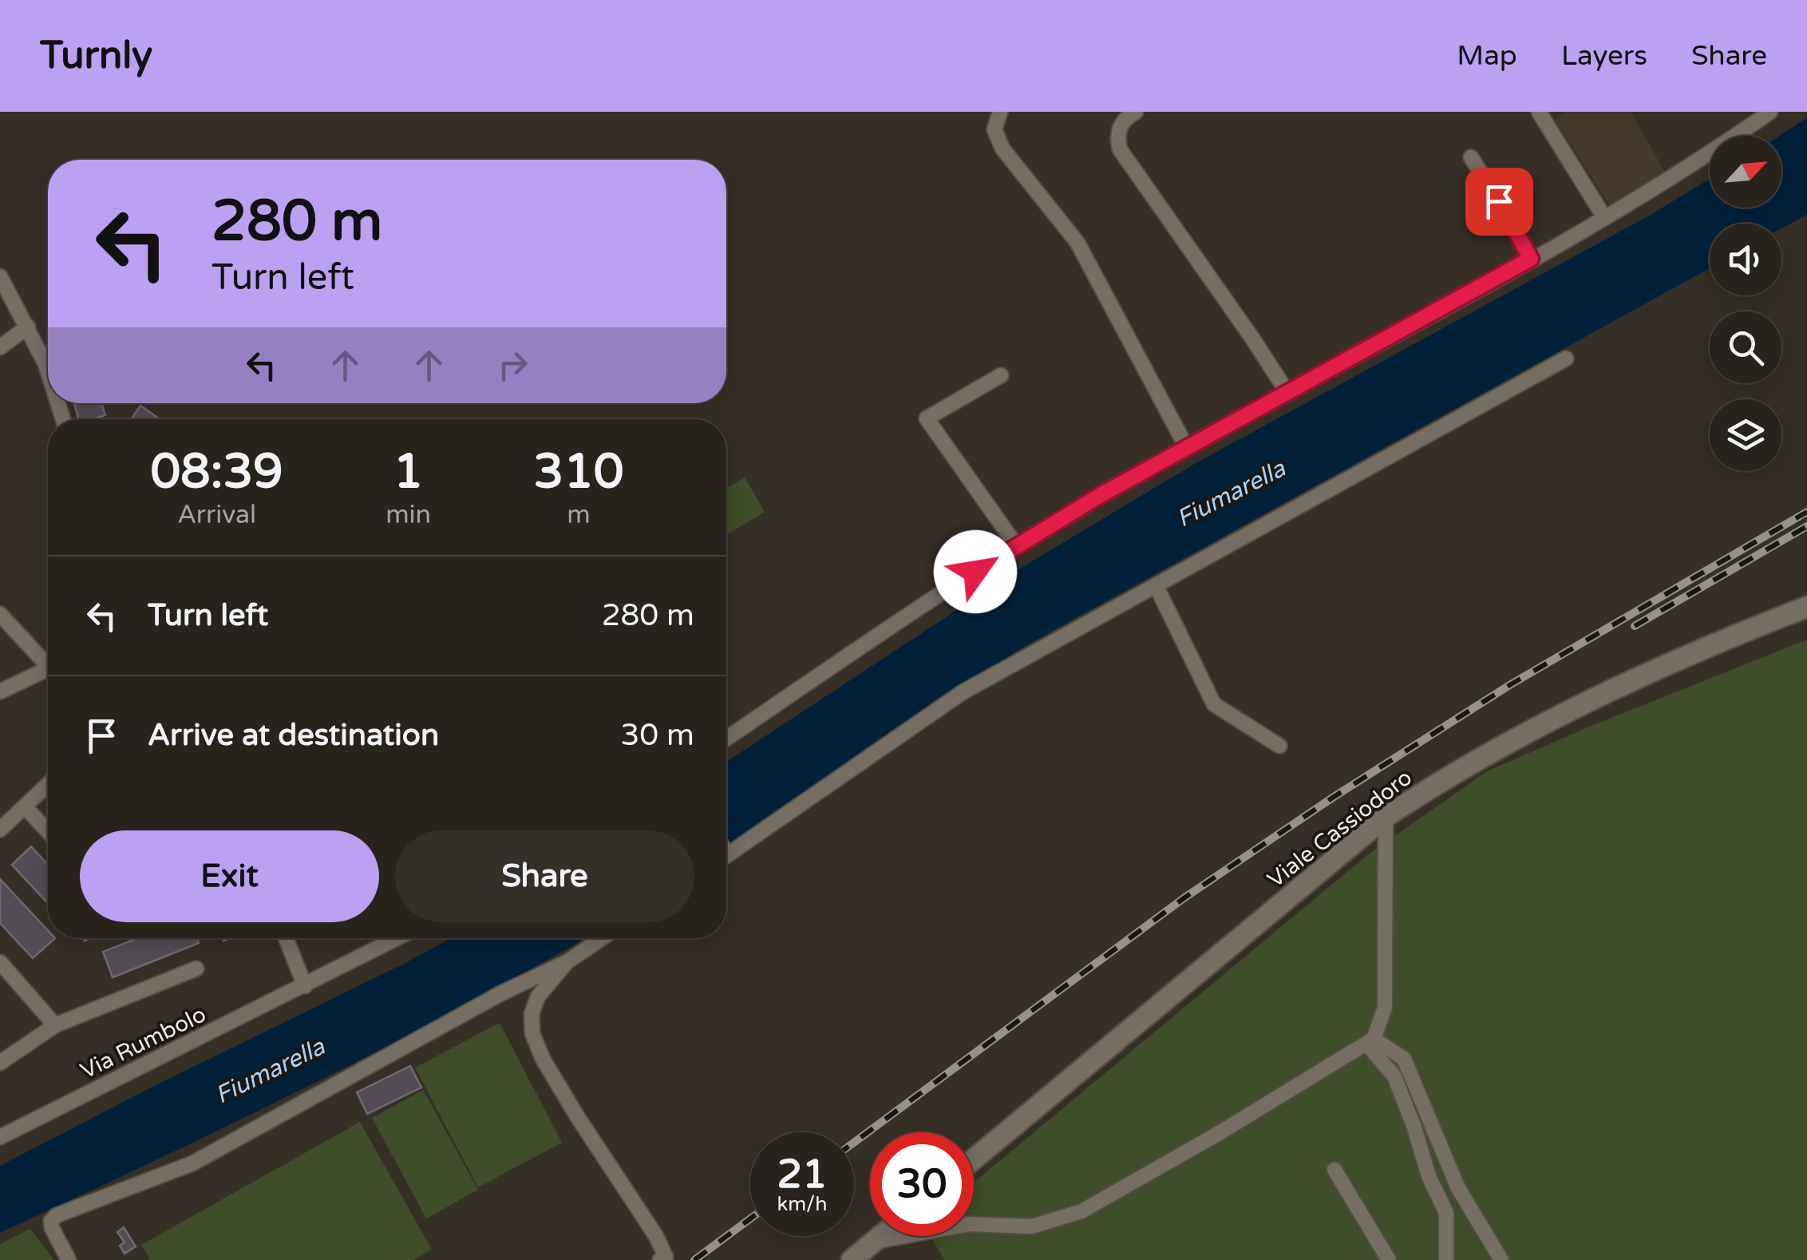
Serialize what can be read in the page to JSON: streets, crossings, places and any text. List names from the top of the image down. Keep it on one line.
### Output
{"streets":{"main road":["Viale Cassiodoro"],"street":["Via Rumbolo"]},"water":["Fiumarella"],"north":"top right","page":{"header":"Turnly","nav":["Map","Layers","Share"],"turn":["280 m","Turn left"],"eta":["08:39","Arrival","1","min","310","m"],"list":[{"name":"Turn left","value":"280 m"},{"name":"Arrive at destination","value":"30 m"}],"buttons":["Exit","Share"],"speed":"21 km/h","limit":"30"}}
